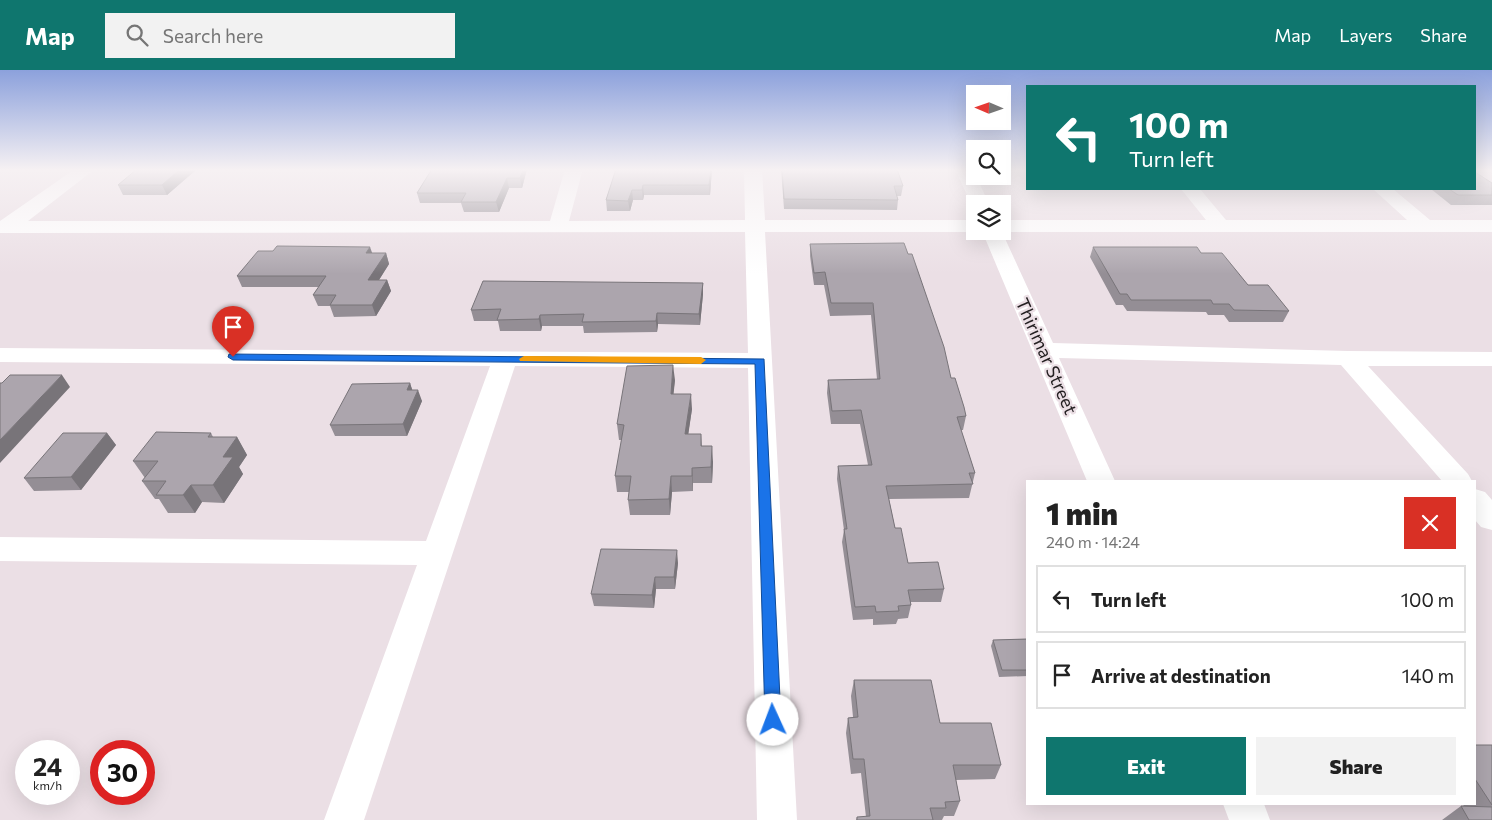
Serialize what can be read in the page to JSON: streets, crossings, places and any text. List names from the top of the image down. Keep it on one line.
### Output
{"streets":{"street":["Thirimar Street"]},"north":"left","page":{"header":"Map","search":"Search here","nav":["Map","Layers","Share"],"turn":["100 m","Turn left"],"heading":["1 min","240 m · 14:24"],"list":[{"name":"Turn left","value":"100 m"},{"name":"Arrive at destination","value":"140 m"}],"buttons":["Exit","Share"],"speed":"24 km/h","limit":"30"}}
